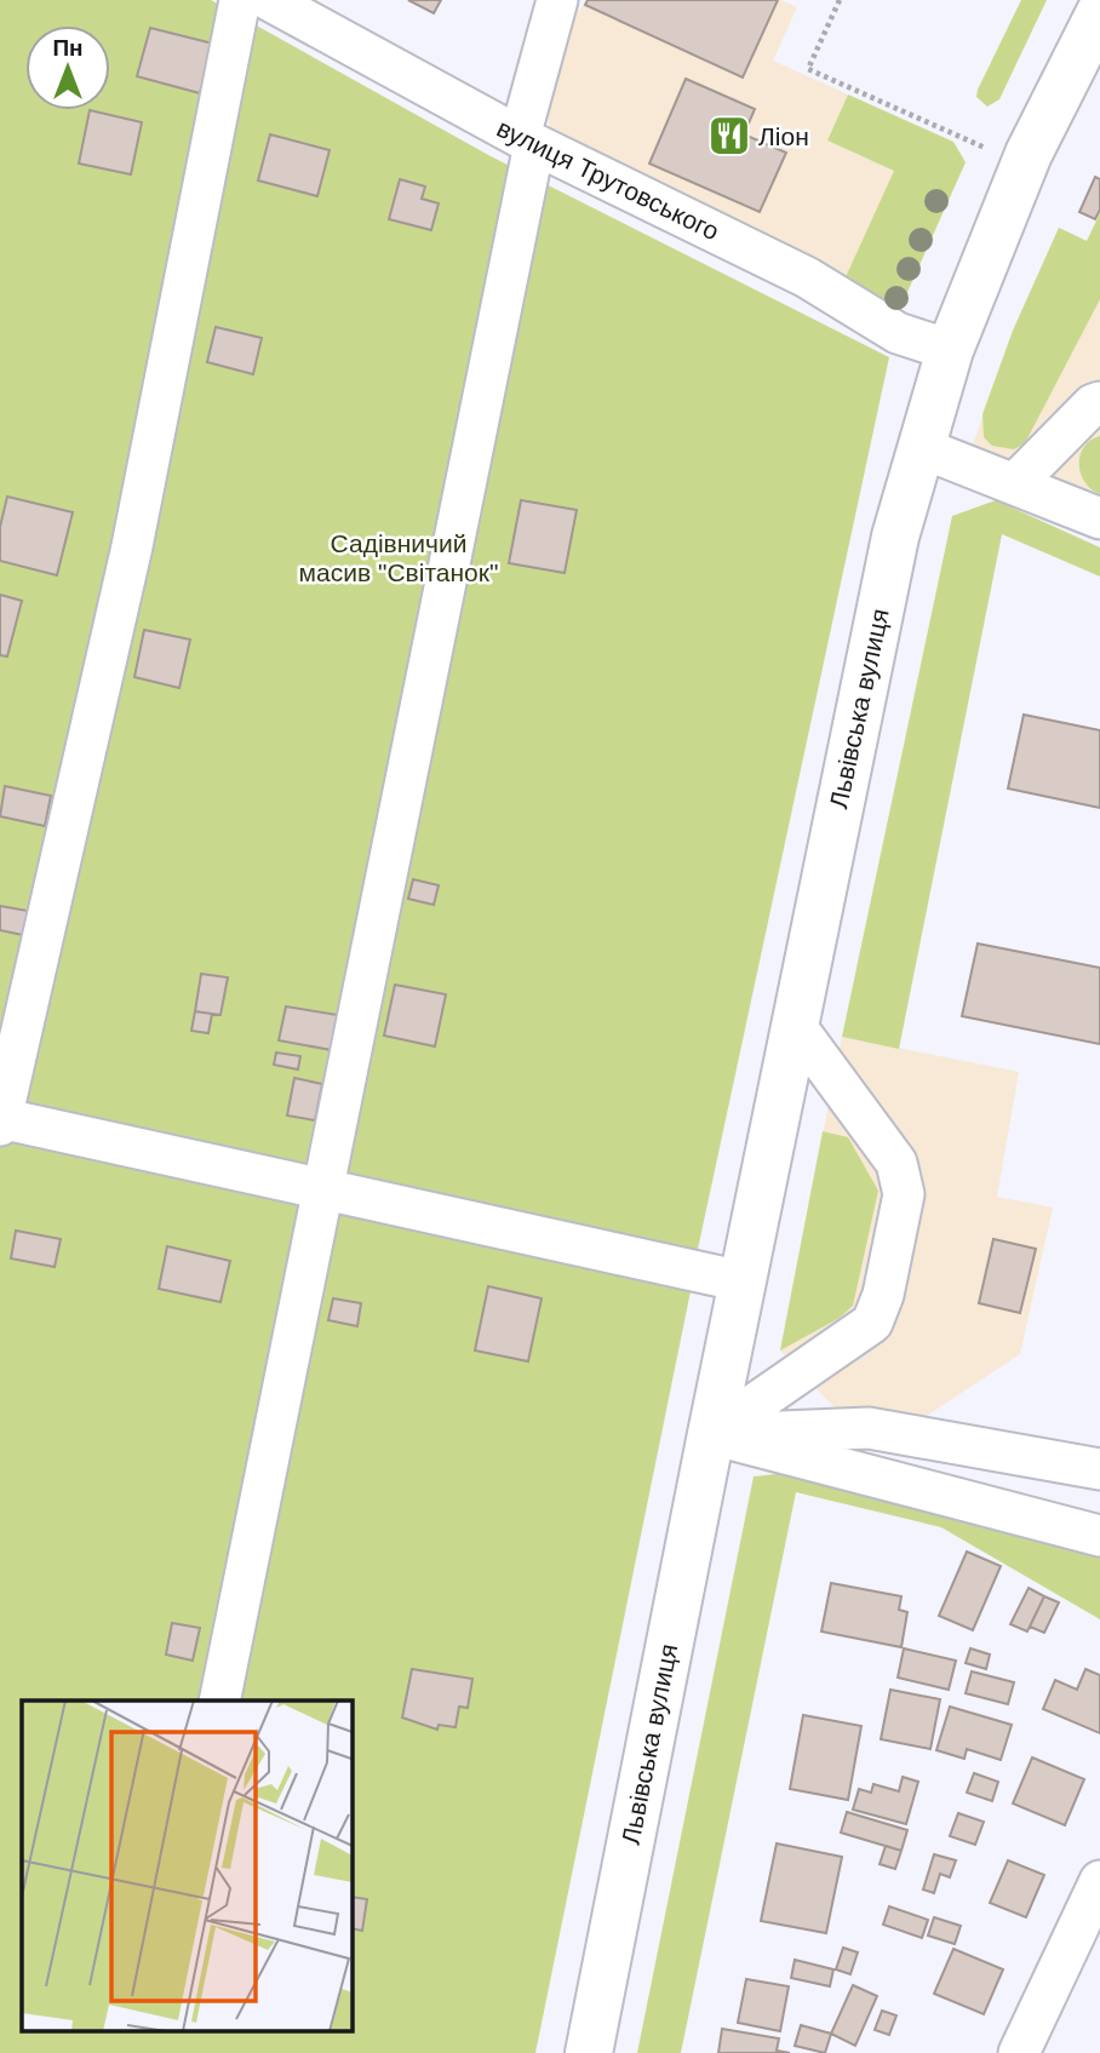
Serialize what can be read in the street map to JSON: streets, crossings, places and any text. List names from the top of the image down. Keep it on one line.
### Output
{"streets":{"main road":["Львівська вулиця"],"street":["вулиця Трутовського"]},"crossings":[["вулиця Трутовського","Львівська вулиця"]],"parks":["Садівничий масив \"Світанок\""],"places":{"restaurant":["Ліон"]},"north":"top"}
